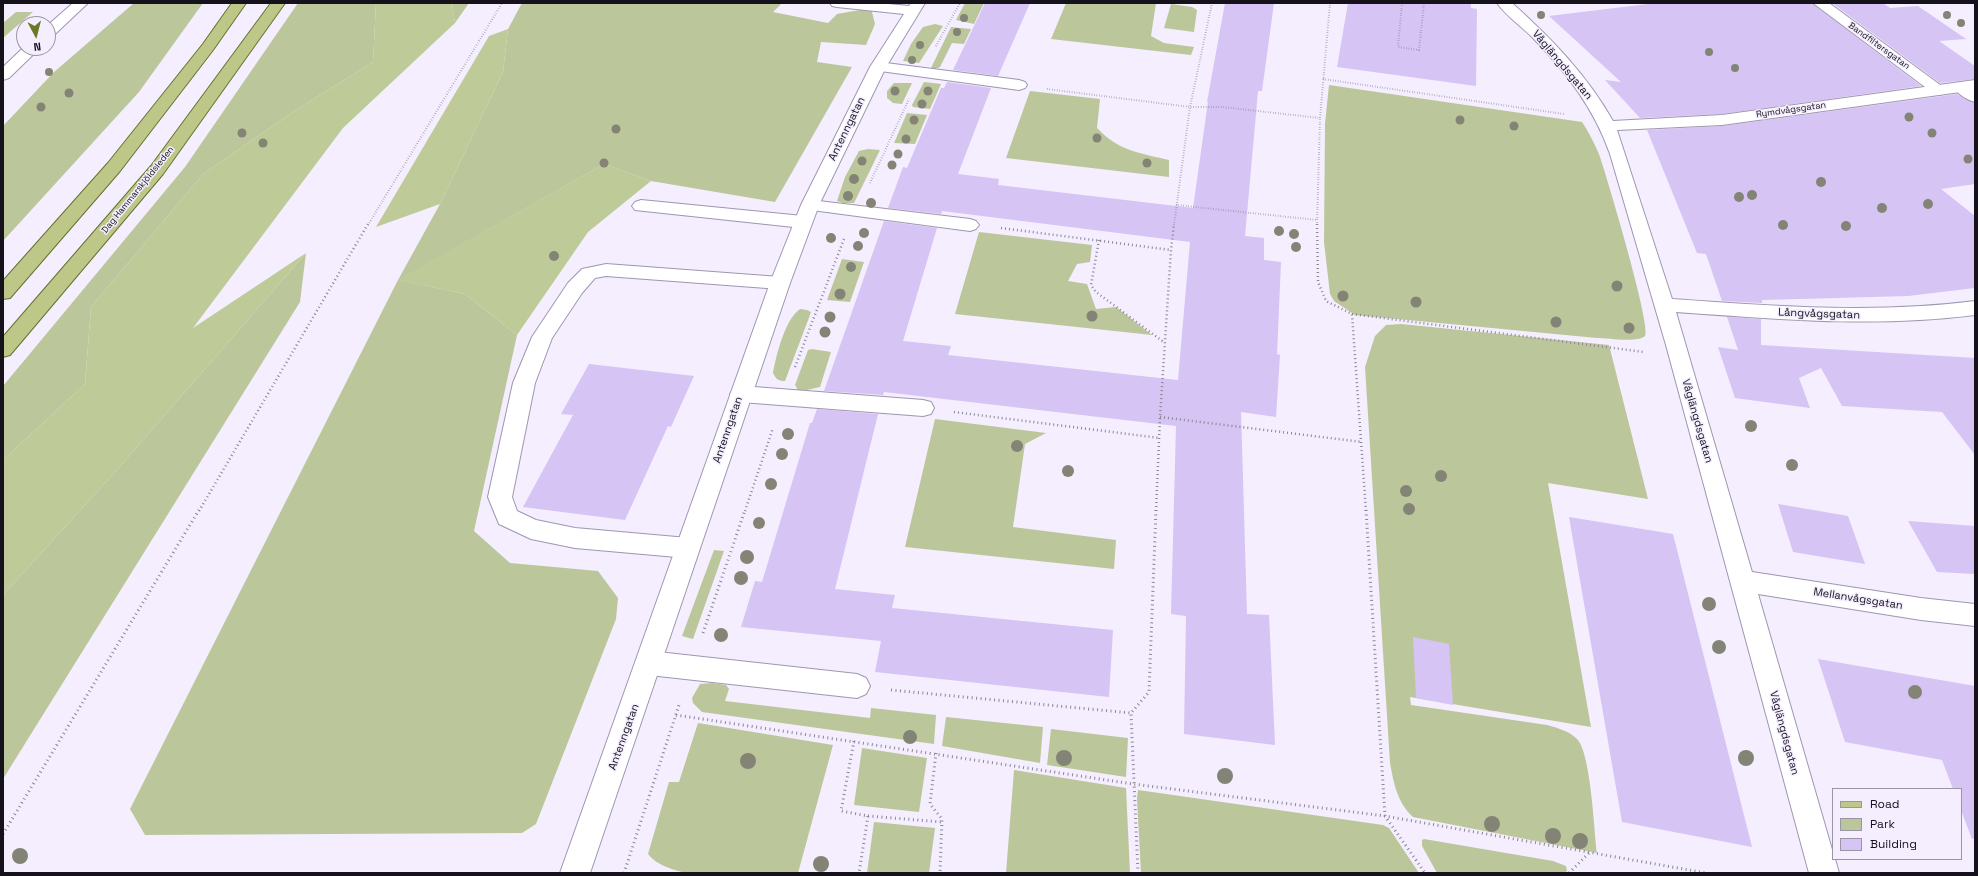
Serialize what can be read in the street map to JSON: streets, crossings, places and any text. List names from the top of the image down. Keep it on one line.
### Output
{"streets":{"main road":["Dag Hammarskjöldsleden"],"street":["Bandfiltersgatan","Våglängdsgatan","Rymdvågsgatan","Antenngatan","Långvågsgatan","Mellanvågsgatan"]},"crossings":[["Bandfiltersgatan","Rymdvågsgatan"],["Våglängdsgatan","Rymdvågsgatan"],["Våglängdsgatan","Långvågsgatan"],["Våglängdsgatan","Mellanvågsgatan"]],"legend":["Road","Park","Building"],"north":"bottom"}
